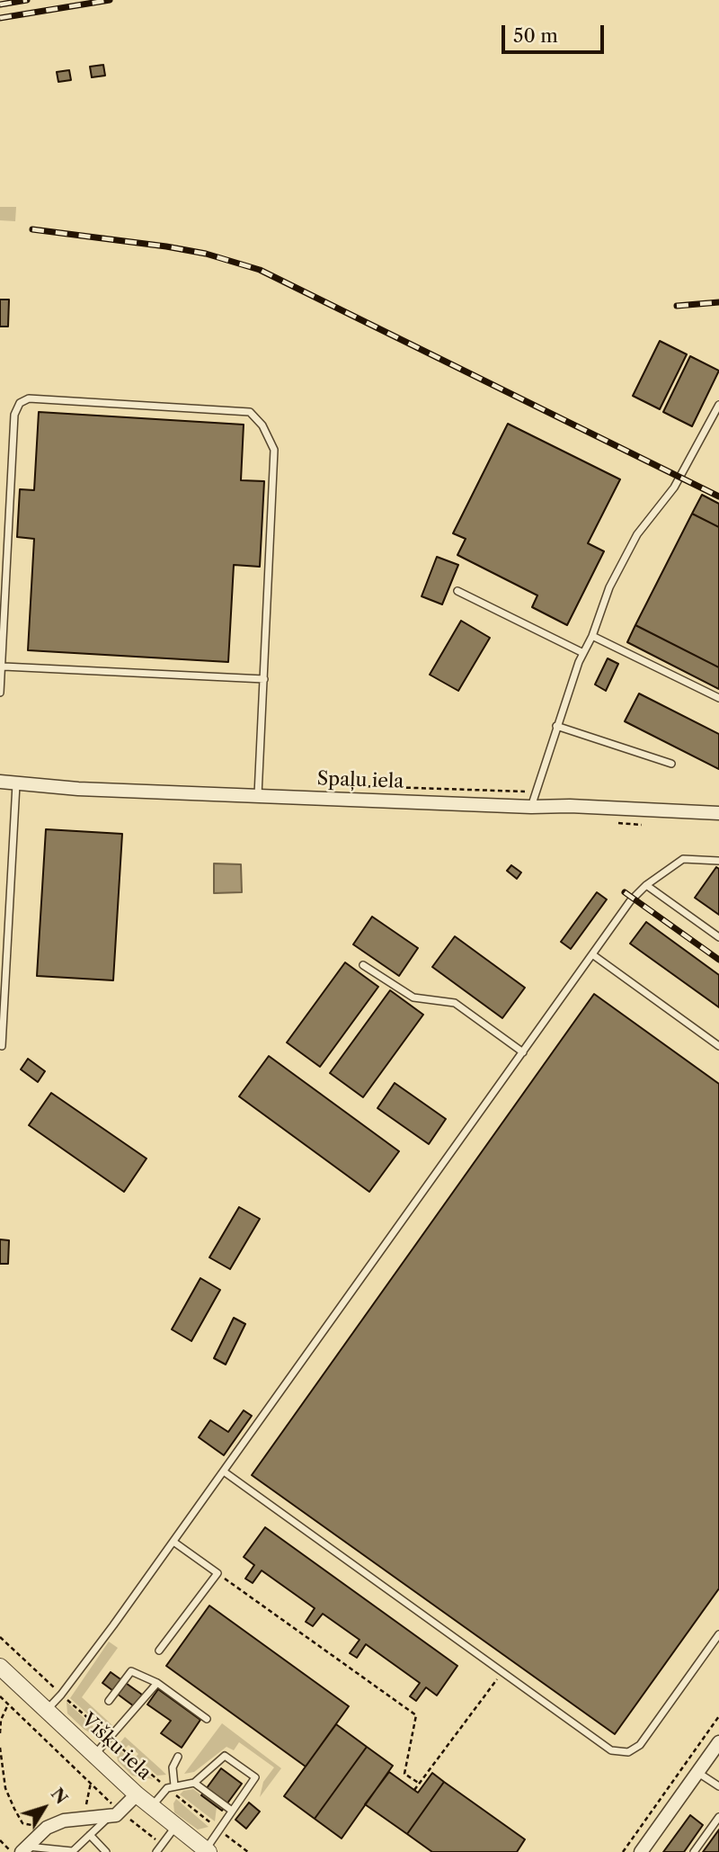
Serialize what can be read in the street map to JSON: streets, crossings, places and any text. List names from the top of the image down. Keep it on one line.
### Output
{"streets":{"street":["Spaļu iela","Višķu iela"]},"scale_bar":"50 m","north":"top right"}
